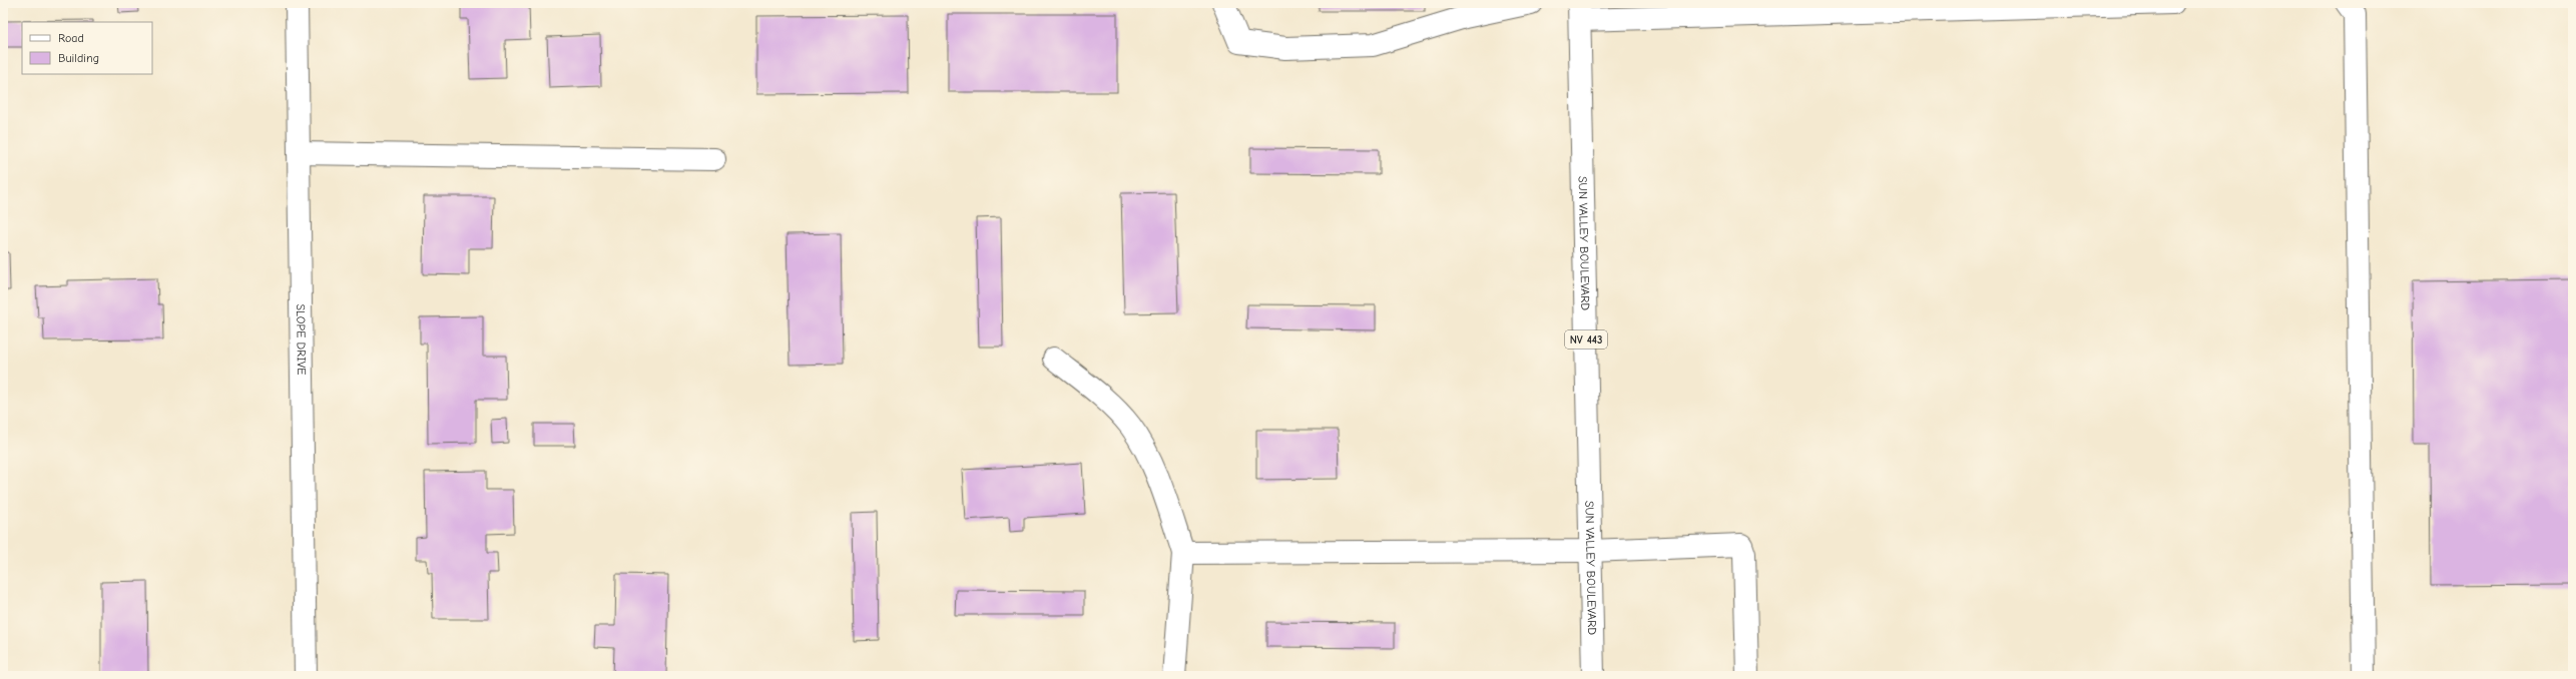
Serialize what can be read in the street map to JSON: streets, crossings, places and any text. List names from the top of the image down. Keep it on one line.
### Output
{"streets":{"street":["SUN VALLEY BOULEVARD","SLOPE DRIVE","NV 443"]},"legend":["Road","Building"]}
